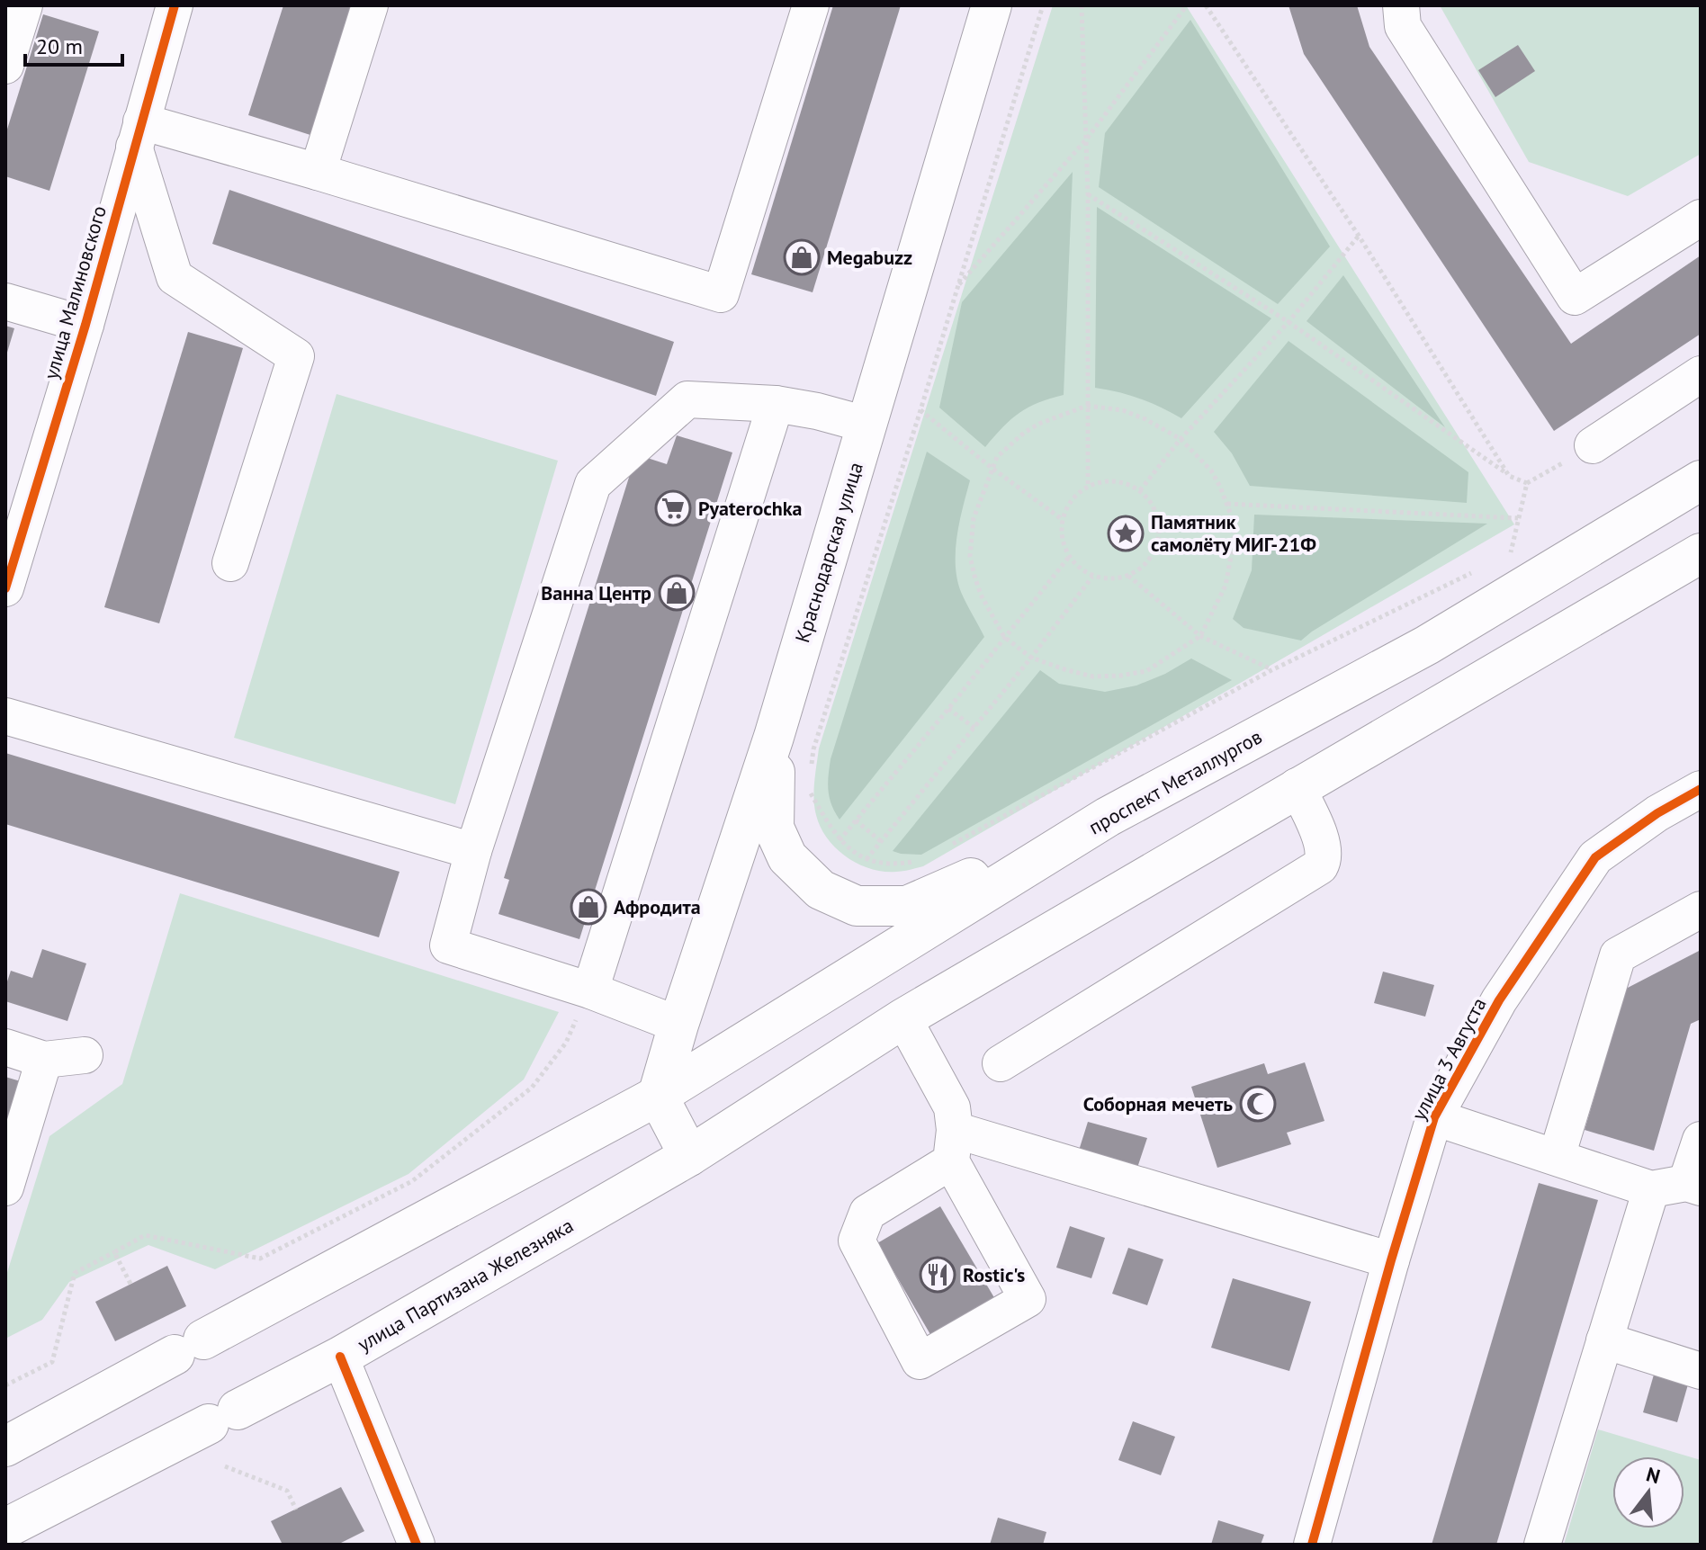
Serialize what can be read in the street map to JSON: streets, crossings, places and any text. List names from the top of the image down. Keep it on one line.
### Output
{"streets":{"main road":["Краснодарская улица","проспект Металлургов","улица Партизана Железняка"],"street":["улица Малиновского","улица 3 Августа"]},"crossings":[["Краснодарская улица","проспект Металлургов"]],"places":{"shop":["Megabuzz","Ванна Центр","Афродита"],"supermarket":["Pyaterochka"],"place":["Памятник самолёту МИГ-21Ф"],"mosque":["Соборная мечеть"],"restaurant":["Rostic's"]},"scale_bar":"20 m","north":"top"}
